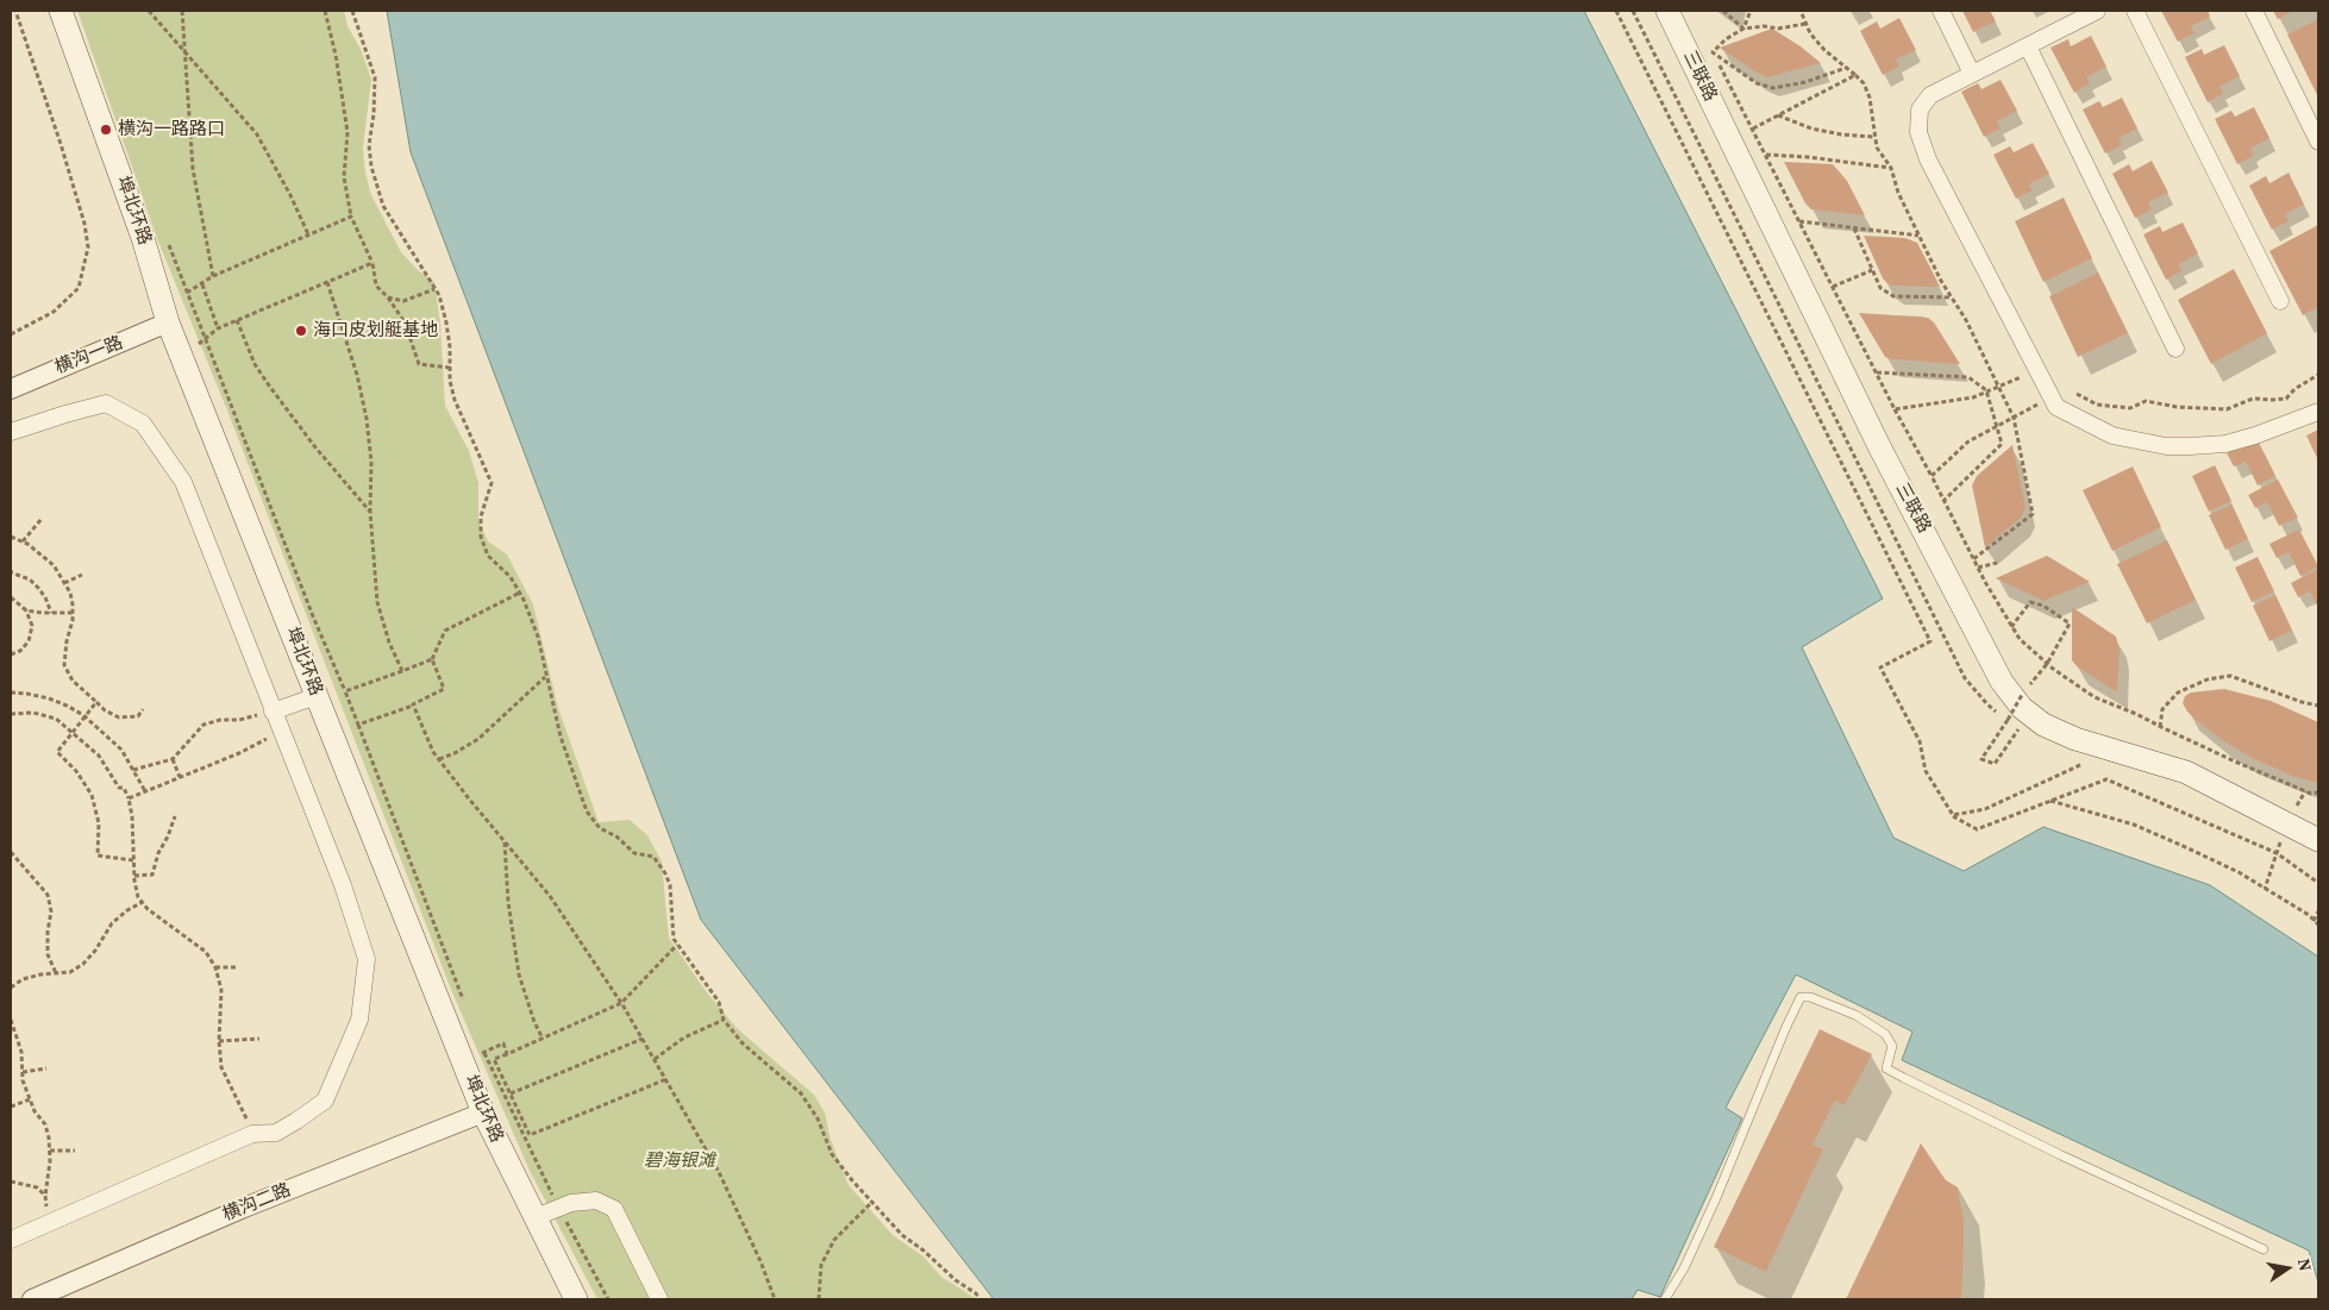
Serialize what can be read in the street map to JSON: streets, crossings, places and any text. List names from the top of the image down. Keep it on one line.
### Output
{"streets":{"main road":["三联路","埠北环路"],"street":["横沟一路","横沟二路"]},"crossings":[["埠北环路","横沟一路"],["埠北环路","横沟二路"]],"parks":["碧海银滩"],"places":["横沟一路路口","海口皮划艇基地"],"north":"right"}
